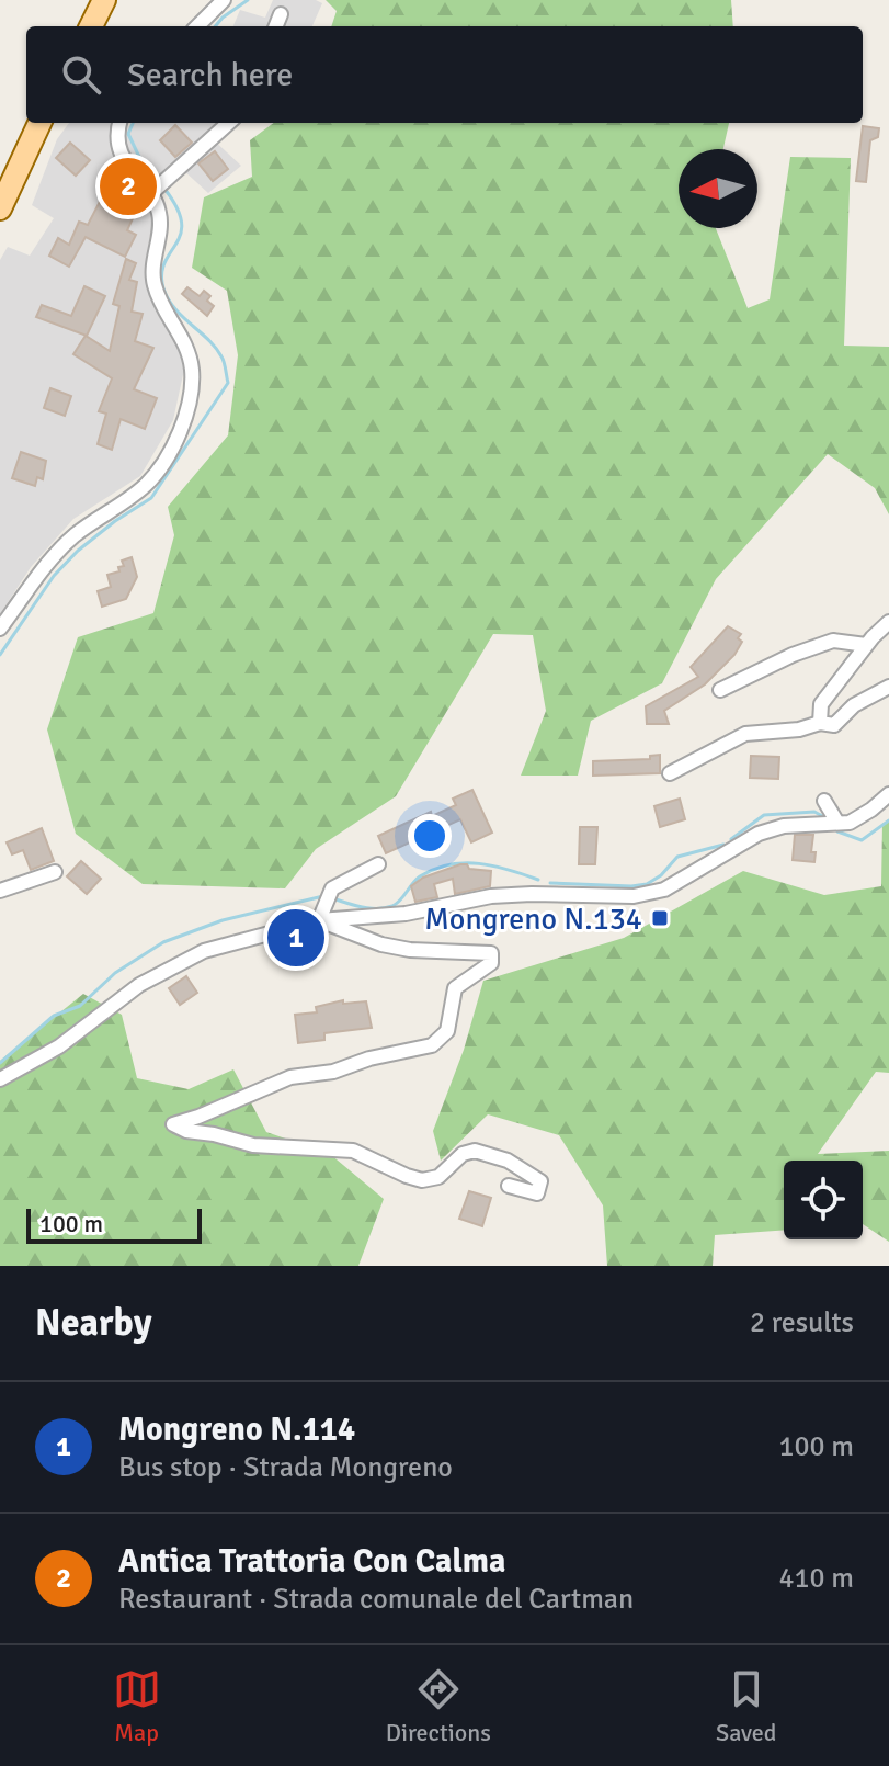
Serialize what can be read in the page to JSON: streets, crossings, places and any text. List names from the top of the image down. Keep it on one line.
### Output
{"places":{"transit":["Mongreno N.134"]},"scale_bar":"100 m","north":"left","page":{"search":"Search here","pins":["2","1"],"scale":"100 m","heading":["Nearby","2 results"],"list":[{"mark":"1","name":"Mongreno N.114","note":"Bus stop · Strada Mongreno","value":"100 m"},{"mark":"2","name":"Antica Trattoria Con Calma","note":"Restaurant · Strada comunale del Cartman","value":"410 m"}],"nav":["Map","Directions","Saved"]}}
